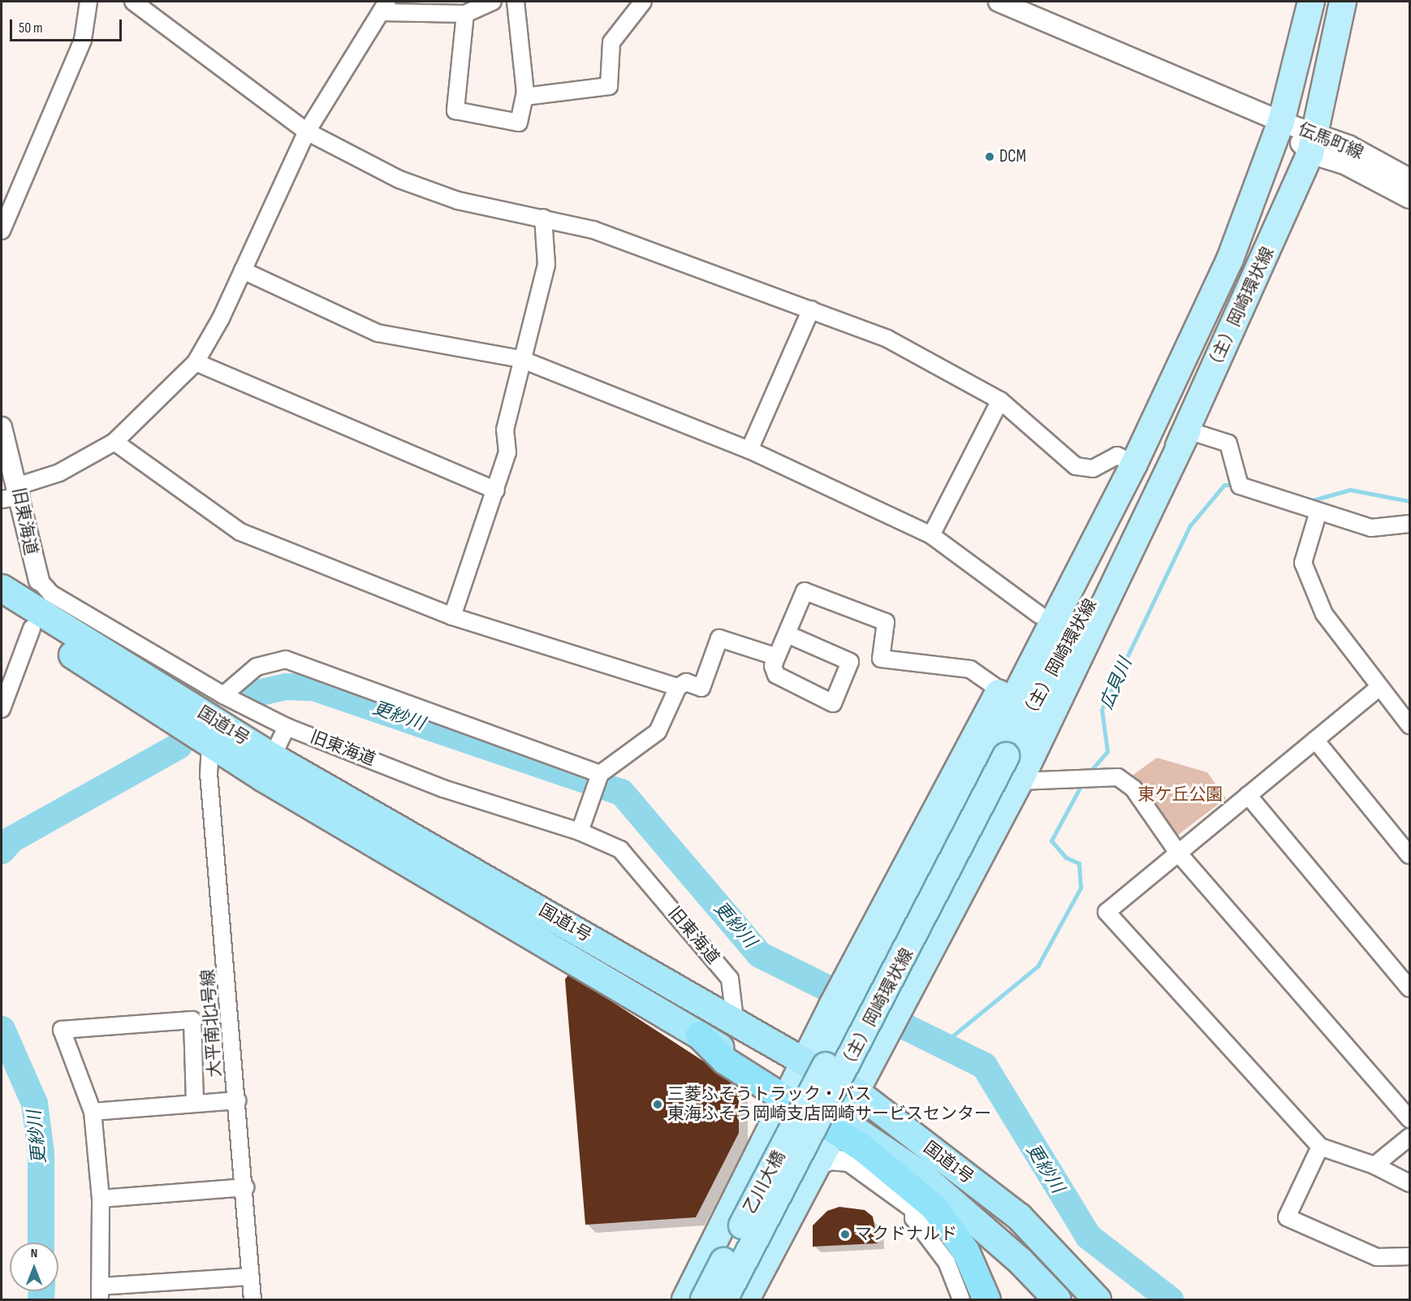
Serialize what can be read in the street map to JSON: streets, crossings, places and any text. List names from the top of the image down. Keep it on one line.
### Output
{"streets":{"highway":["国道1号"],"main road":["（主）岡崎環状線","乙川大橋"],"street":["伝馬町線","旧東海道","大平南北1号線"]},"crossings":[["伝馬町線","（主）岡崎環状線"],["（主）岡崎環状線","国道1号"],["（主）岡崎環状線","乙川大橋"],["旧東海道","国道1号"],["国道1号","大平南北1号線"],["国道1号","乙川大橋"]],"water":["広貝川","更紗川"],"parks":["東ケ丘公園"],"places":["DCM","三菱ふそうトラック・バス 東海ふそう岡崎支店岡崎サービスセンター","マクドナルド"],"scale_bar":"50 m","north":"top"}
